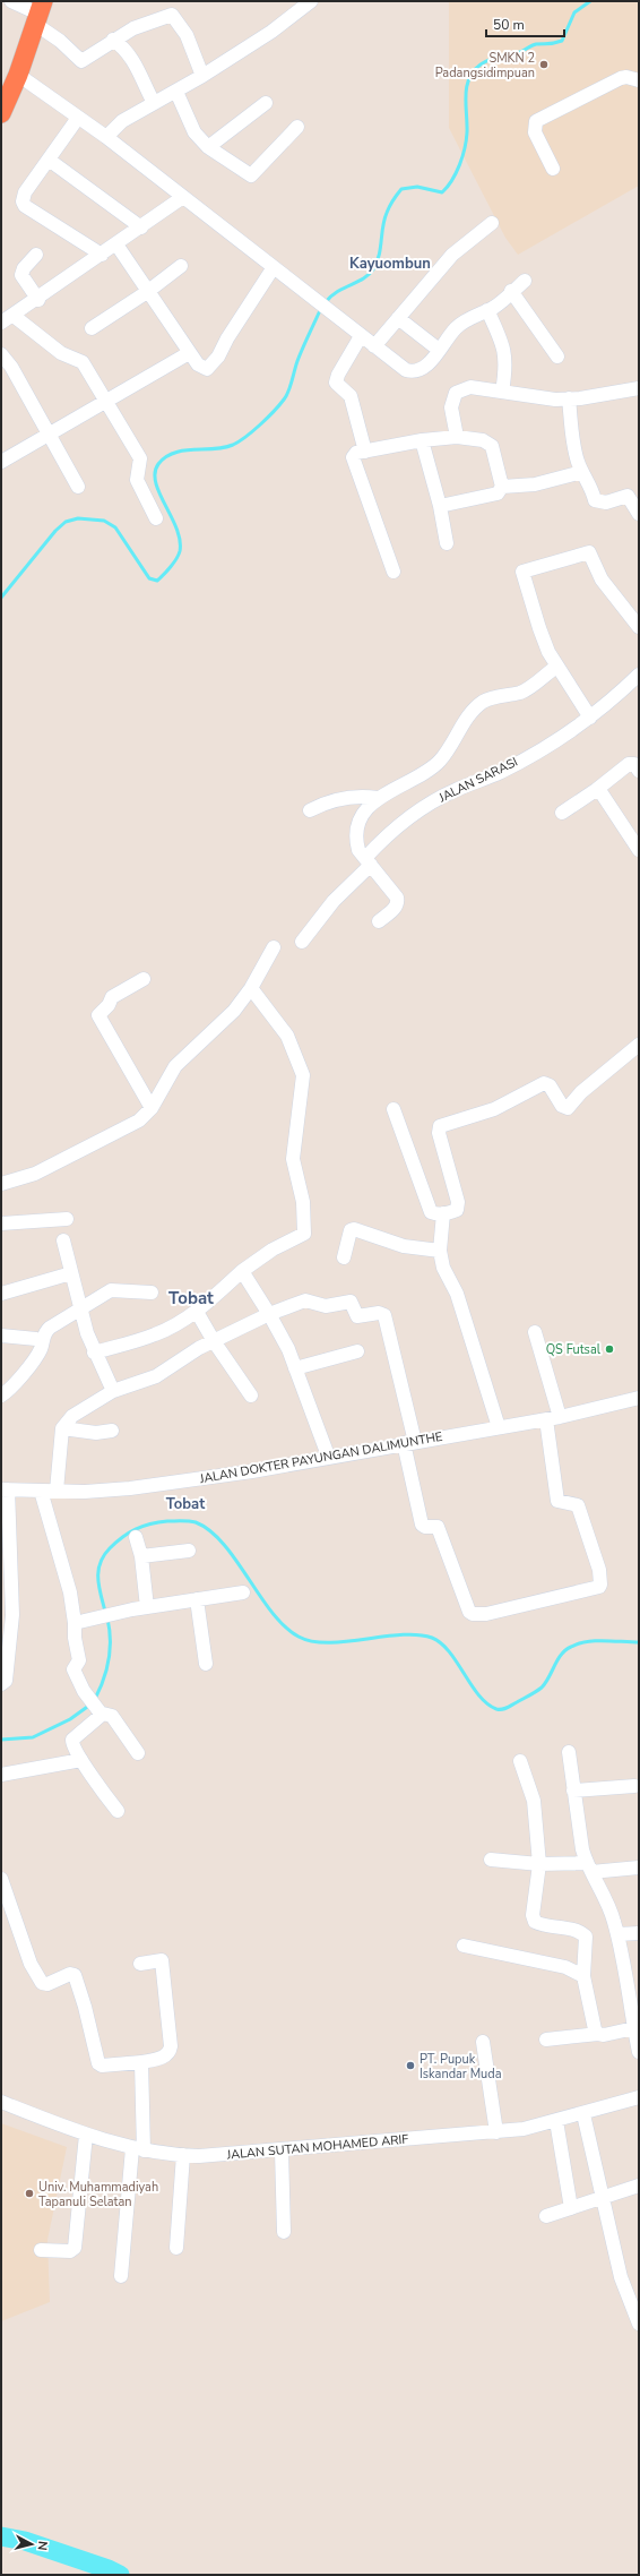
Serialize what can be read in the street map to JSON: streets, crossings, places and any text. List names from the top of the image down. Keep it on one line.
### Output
{"streets":{"street":["JALAN SARASI","JALAN DOKTER PAYUNGAN DALIMUNTHE","JALAN SUTAN MOHAMED ARIF"]},"districts":["Kayuombun","Tobat","Tobat"],"places":["SMKN 2 Padangsidimpuan","QS Futsal","PT. Pupuk Iskandar Muda","Univ. Muhammadiyah Tapanuli Selatan"],"scale_bar":"50 m","north":"right"}
